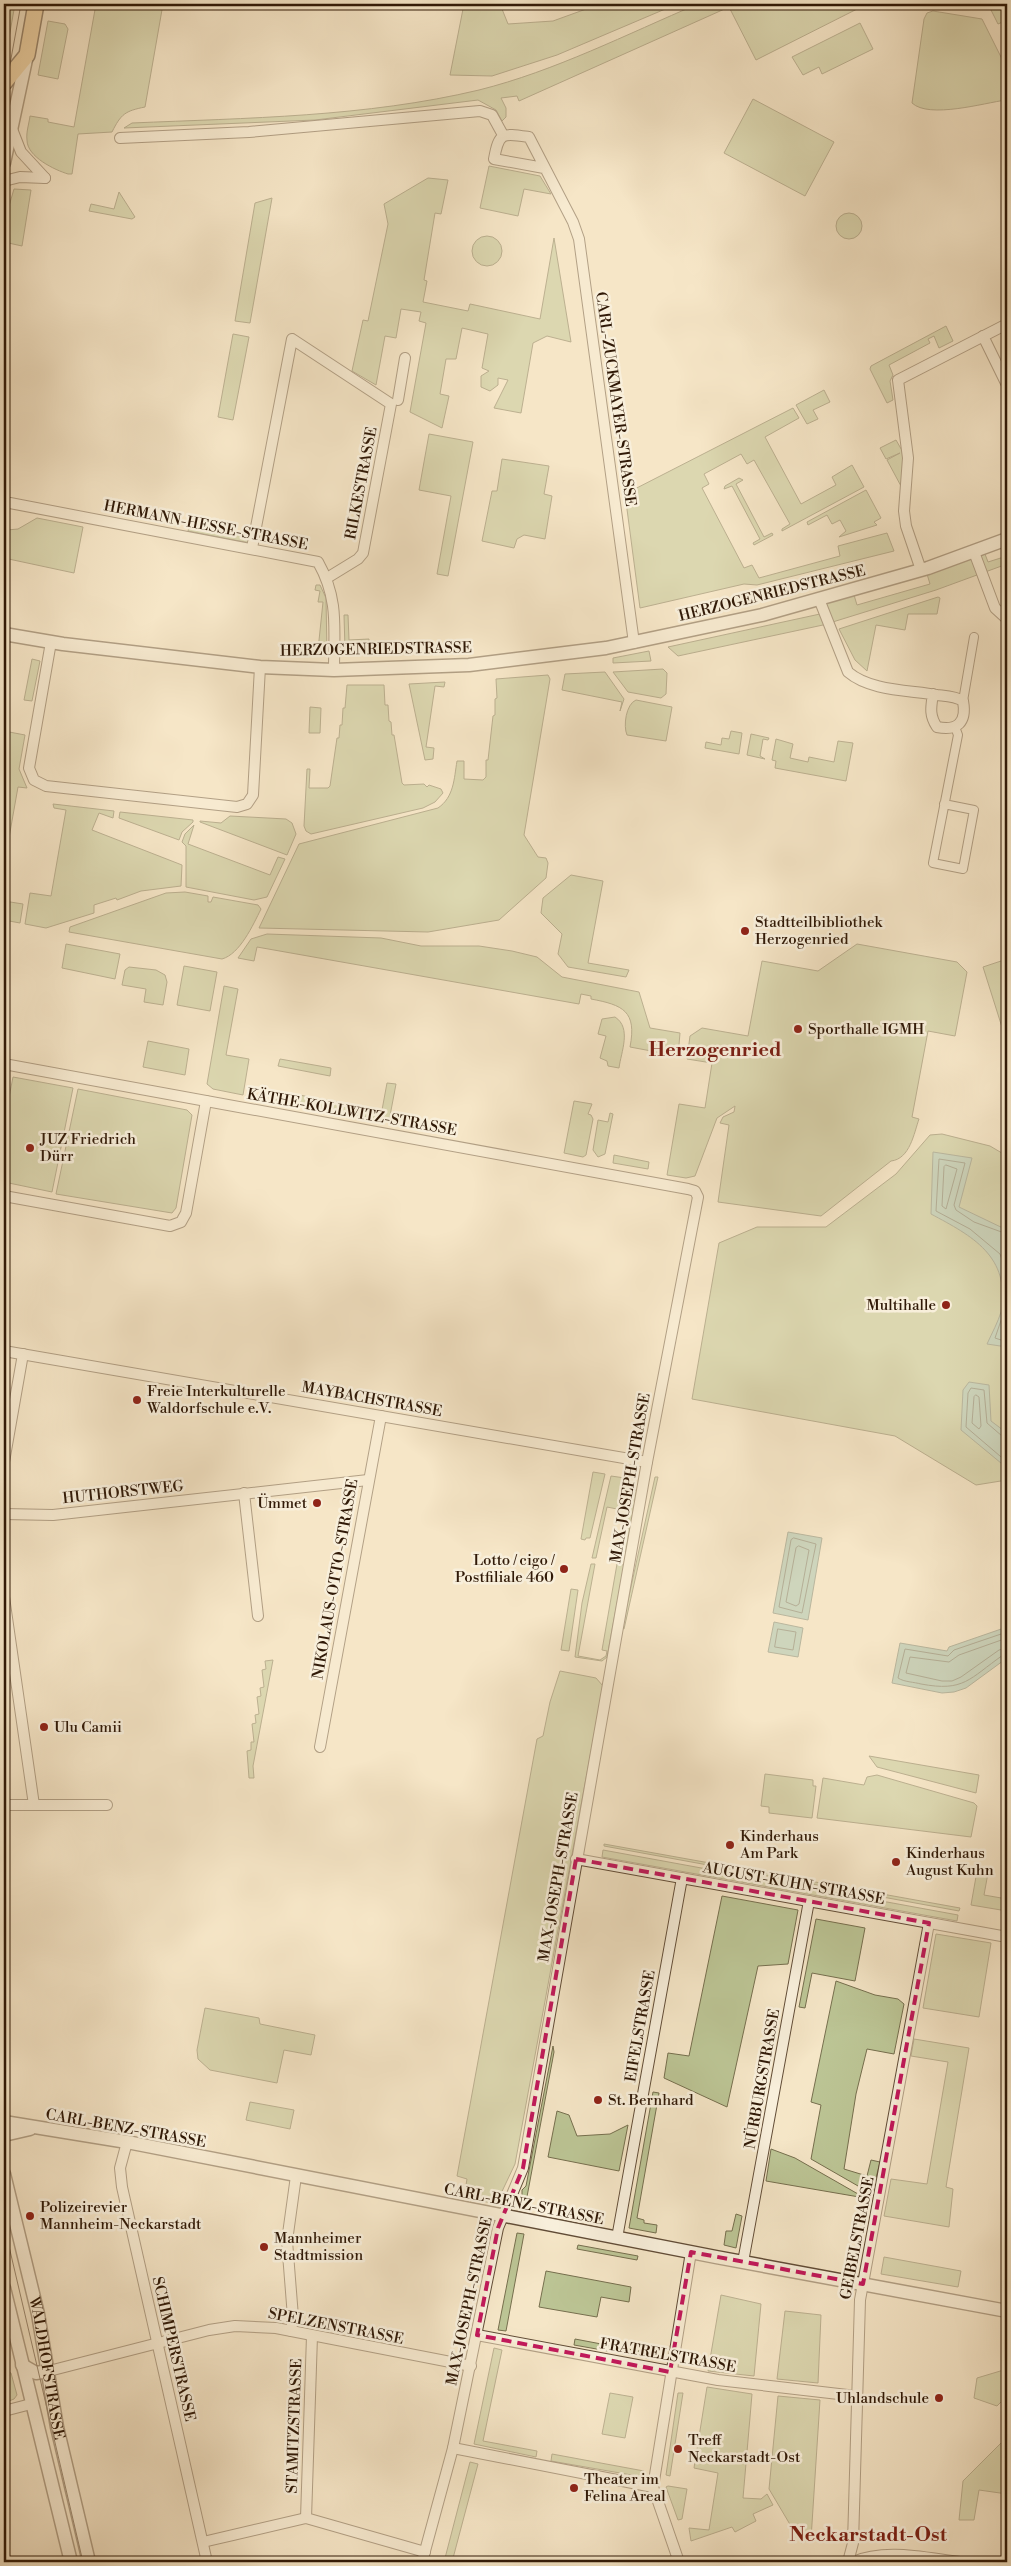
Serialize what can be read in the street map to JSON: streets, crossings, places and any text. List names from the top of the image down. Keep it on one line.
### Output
{"streets":{"street":["CARL-ZUCKMAYER-STRASSE","RILKESTRASSE","HERMANN-HESSE-STRASSE","HERZOGENRIEDSTRASSE","KÄTHE-KOLLWITZ-STRASSE","MAYBACHSTRASSE","MAX-JOSEPH-STRASSE","HUTHORSTWEG","NIKOLAUS-OTTO-STRASSE","AUGUST-KUHN-STRASSE","EIFELSTRASSE","NÜRBURGSTRASSE","CARL-BENZ-STRASSE","GEIBELSTRASSE","SPELZENSTRASSE","SCHIMPERSTRASSE","FRATRELSTRASSE","WALDHOFSTRASSE","STAMITZSTRASSE"]},"crossings":[["CARL-ZUCKMAYER-STRASSE","HERZOGENRIEDSTRASSE"],["RILKESTRASSE","HERMANN-HESSE-STRASSE"],["HERMANN-HESSE-STRASSE","HERZOGENRIEDSTRASSE"],["KÄTHE-KOLLWITZ-STRASSE","MAX-JOSEPH-STRASSE"],["MAYBACHSTRASSE","MAX-JOSEPH-STRASSE"],["MAYBACHSTRASSE","NIKOLAUS-OTTO-STRASSE"],["MAX-JOSEPH-STRASSE","AUGUST-KUHN-STRASSE"],["MAX-JOSEPH-STRASSE","CARL-BENZ-STRASSE"],["MAX-JOSEPH-STRASSE","SPELZENSTRASSE"],["MAX-JOSEPH-STRASSE","FRATRELSTRASSE"],["HUTHORSTWEG","NIKOLAUS-OTTO-STRASSE"],["AUGUST-KUHN-STRASSE","EIFELSTRASSE"],["AUGUST-KUHN-STRASSE","NÜRBURGSTRASSE"],["AUGUST-KUHN-STRASSE","GEIBELSTRASSE"],["EIFELSTRASSE","CARL-BENZ-STRASSE"],["NÜRBURGSTRASSE","CARL-BENZ-STRASSE"],["CARL-BENZ-STRASSE","GEIBELSTRASSE"],["CARL-BENZ-STRASSE","SCHIMPERSTRASSE"],["GEIBELSTRASSE","FRATRELSTRASSE"],["SPELZENSTRASSE","SCHIMPERSTRASSE"],["SPELZENSTRASSE","WALDHOFSTRASSE"],["SPELZENSTRASSE","STAMITZSTRASSE"]],"districts":["Herzogenried","Neckarstadt-Ost"],"places":["Stadtteilbibliothek Herzogenried","Sporthalle IGMH","JUZ Friedrich Dürr","Multihalle","Freie Interkulturelle Waldorfschule e.V.","Ümmet","Lotto / cigo / Postfiliale 460","Ulu Camii","Kinderhaus Am Park","Kinderhaus August Kuhn","St. Bernhard","Polizeirevier Mannheim-Neckarstadt","Mannheimer Stadtmission","Uhlandschule","Treff Neckarstadt-Ost","Theater im Felina Areal"]}
